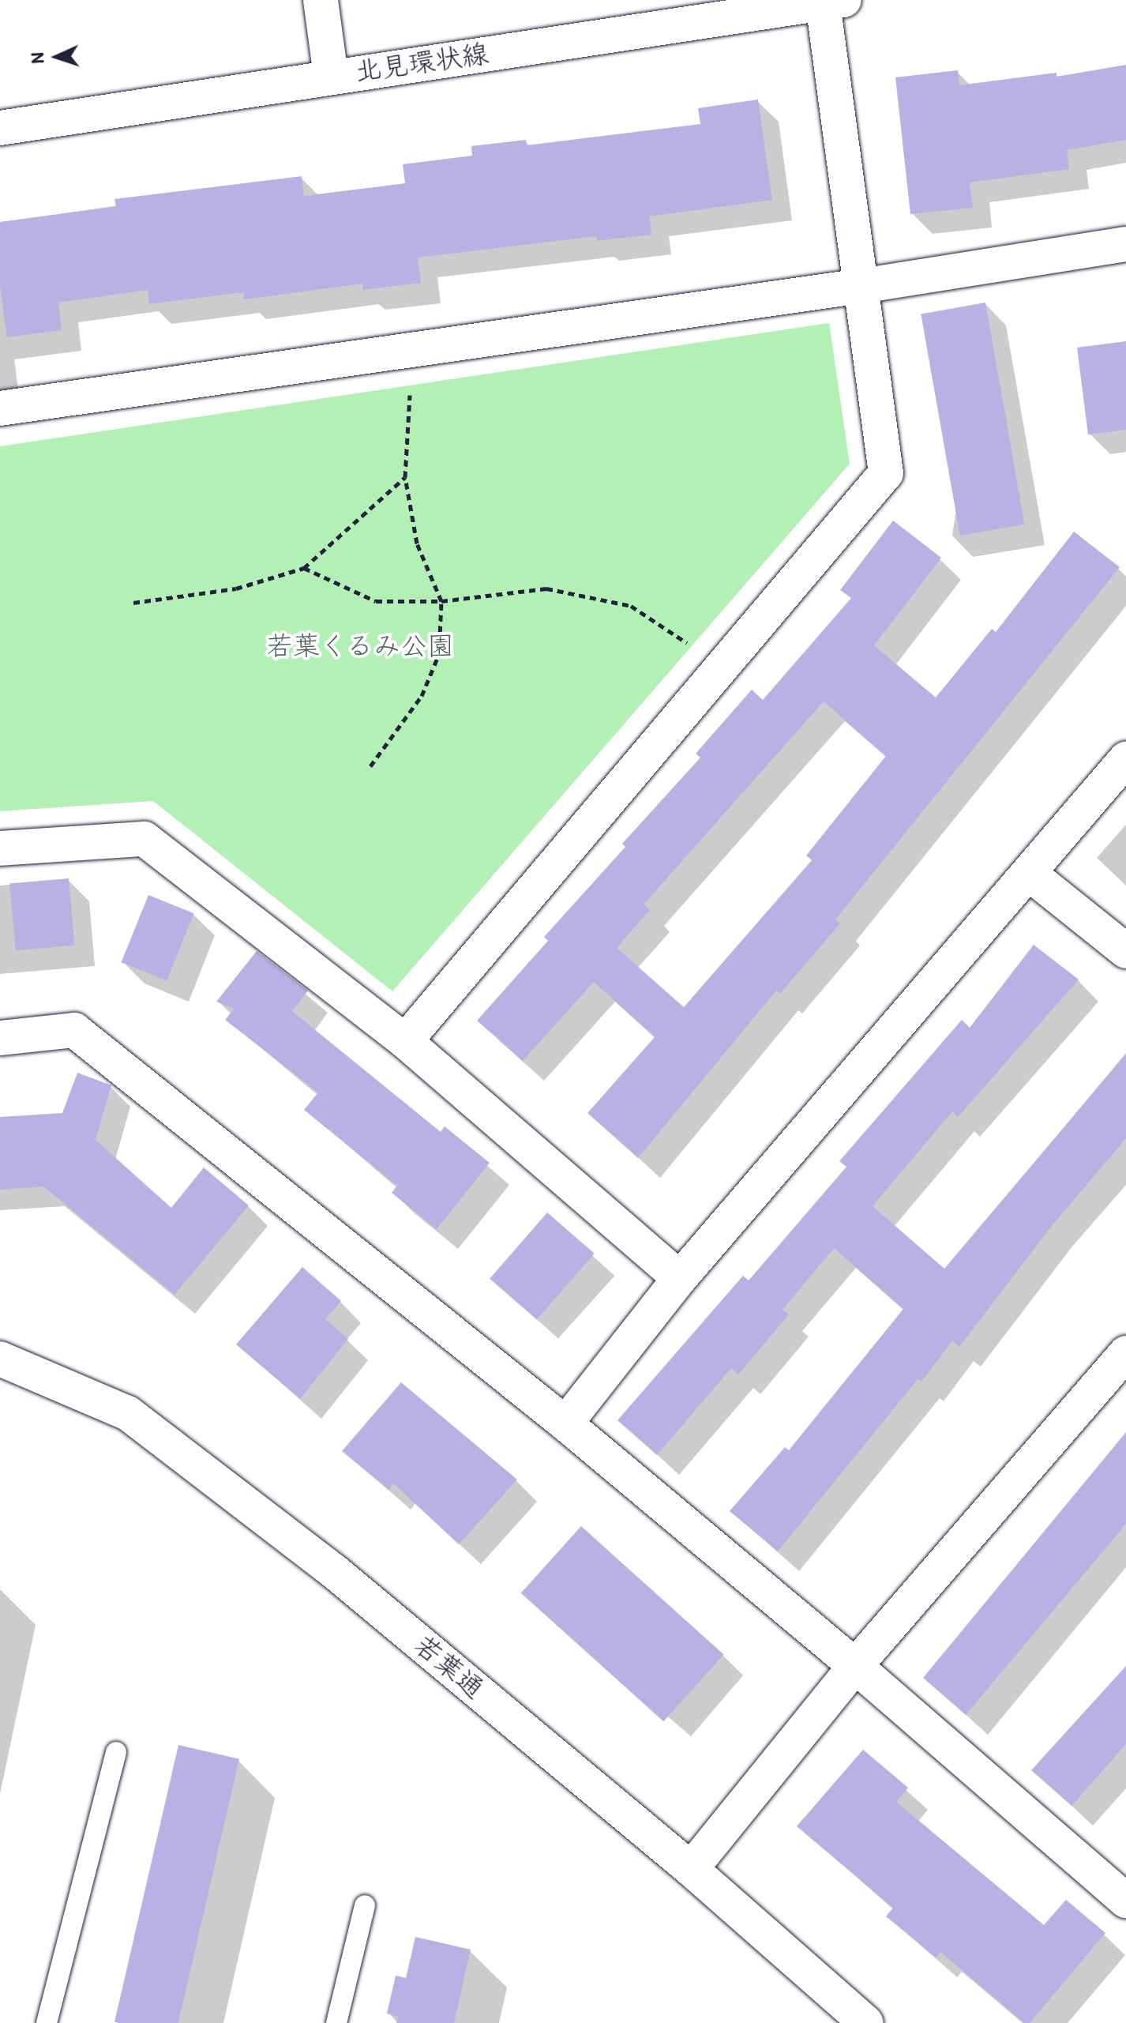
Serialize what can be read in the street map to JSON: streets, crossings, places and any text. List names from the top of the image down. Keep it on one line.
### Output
{"streets":{"street":["北見環状線","若葉通"]},"parks":["若葉くるみ公園"],"north":"left"}
